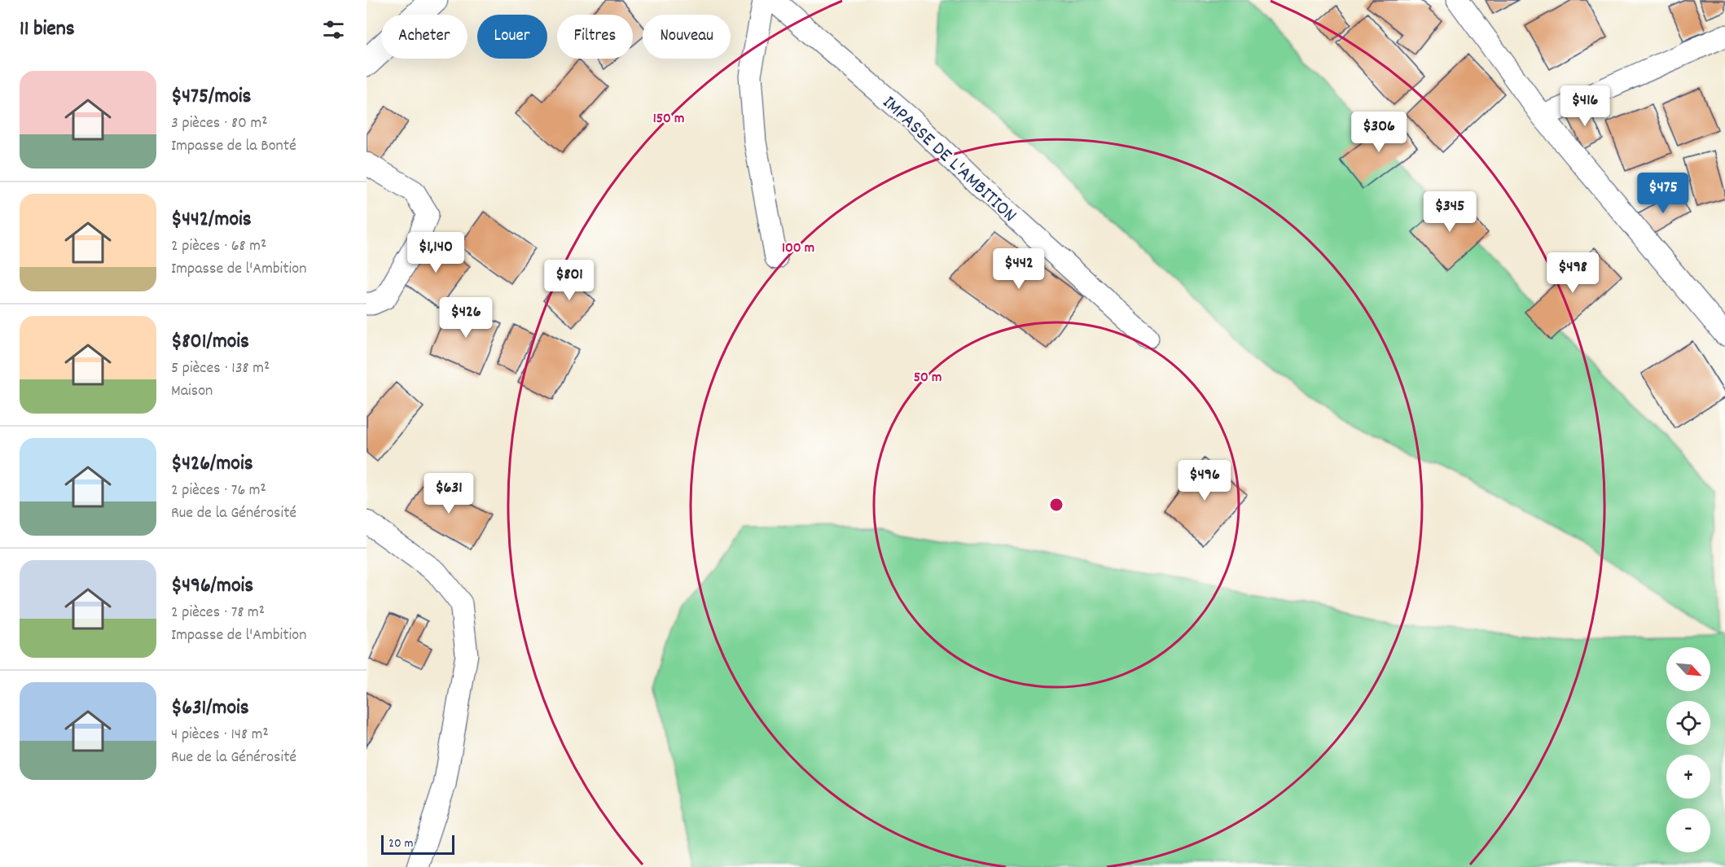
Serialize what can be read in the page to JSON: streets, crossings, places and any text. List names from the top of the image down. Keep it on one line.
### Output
{"streets":{"street":["IMPASSE DE L'AMBITION"]},"scale_bar":"20 m","north":"bottom right","page":{"heading":"11 biens","chip":["Acheter","Louer","Filtres","Nouveau"],"list":[{"name":"$475/mois","note":"3 pièces · 80 m² · Impasse de la Bonté"},{"name":"$442/mois","note":"2 pièces · 68 m² · Impasse de l'Ambition"},{"name":"$801/mois","note":"5 pièces · 138 m² · Maison"},{"name":"$426/mois","note":"2 pièces · 76 m² · Rue de la Générosité"},{"name":"$496/mois","note":"2 pièces · 78 m² · Impasse de l'Ambition"},{"name":"$631/mois","note":"4 pièces · 148 m² · Rue de la Générosité"}],"price":["$416","$306","$475","$345","$1,140","$442","$498","$801","$426","$496","$631"],"map_buttons":["+","−"],"scale":"20 m"},"rings":["150 m","100 m","50 m"]}
